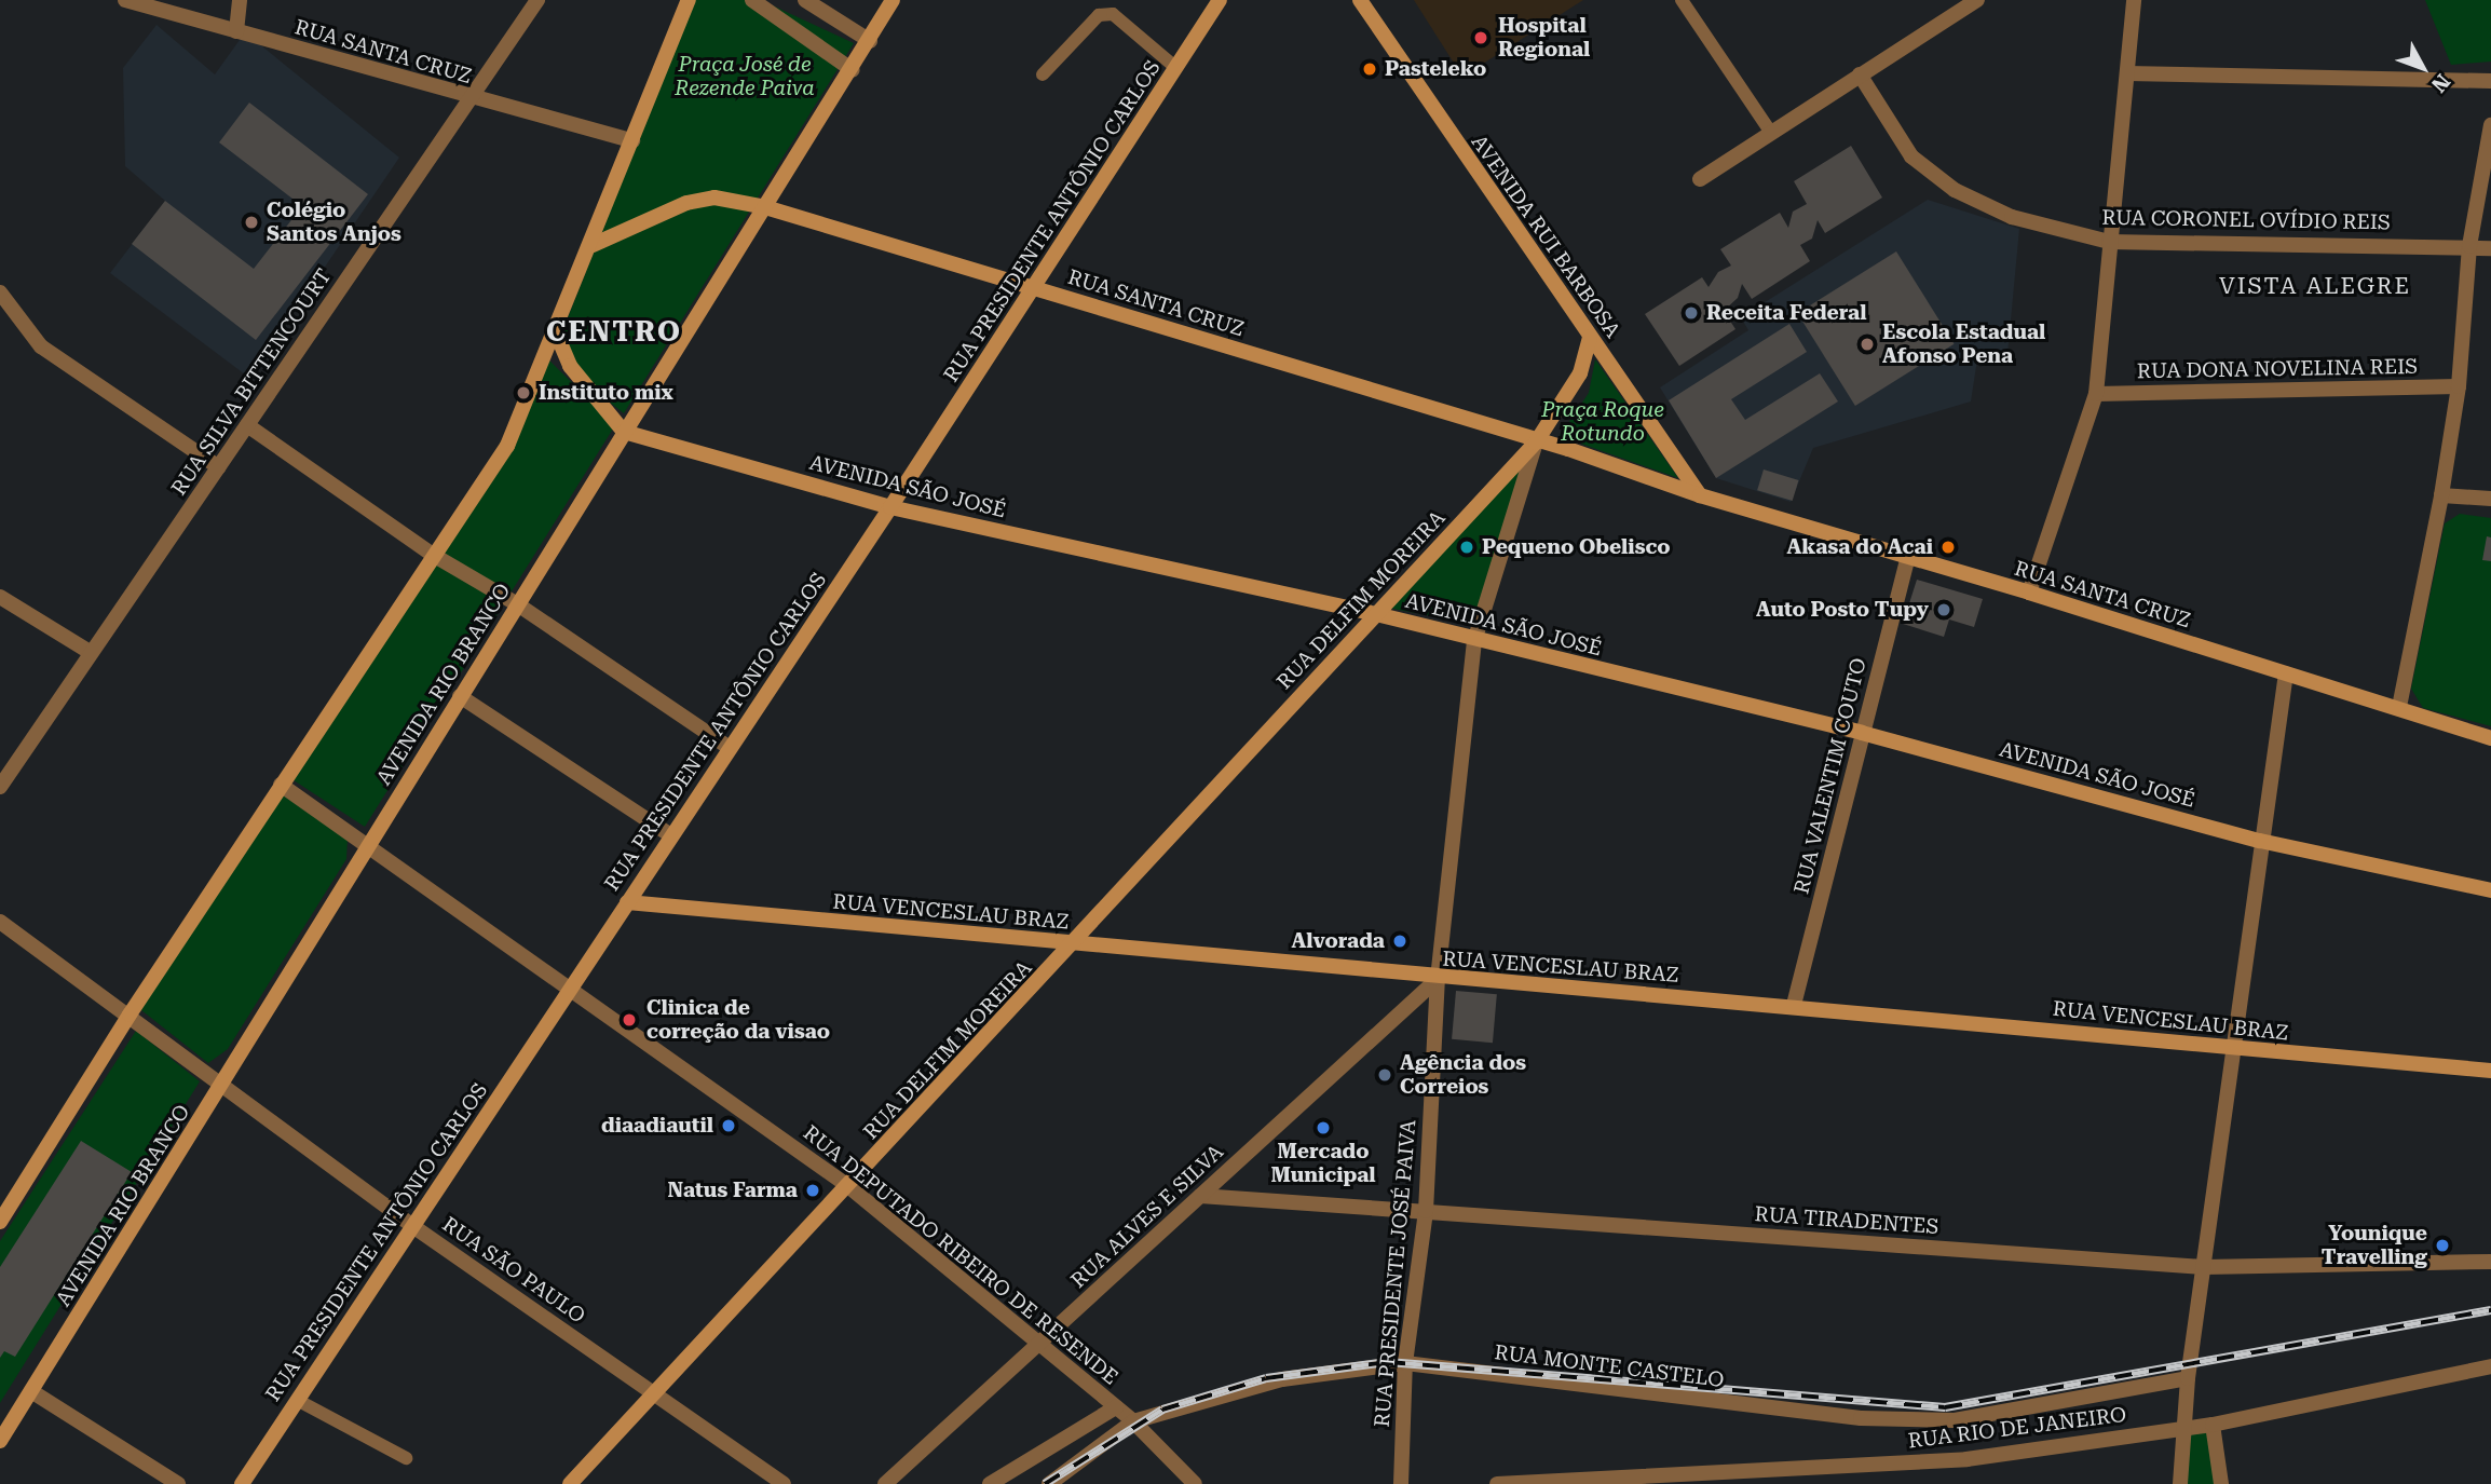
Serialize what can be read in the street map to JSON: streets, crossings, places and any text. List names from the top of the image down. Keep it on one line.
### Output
{"streets":{"main road":["RUA SANTA CRUZ","RUA PRESIDENTE ANTÔNIO CARLOS","AVENIDA RUI BARBOSA","AVENIDA SÃO JOSÉ","RUA DELFIM MOREIRA","AVENIDA RIO BRANCO","RUA VENCESLAU BRAZ"],"street":["RUA CORONEL OVÍDIO REIS","RUA DONA NOVELINA REIS","RUA SILVA BITTENCOURT","RUA VALENTIM COUTO","RUA ALVES E SILVA","RUA TIRADENTES","RUA DEPUTADO RIBEIRO DE RESENDE","RUA SÃO PAULO","RUA PRESIDENTE JOSÉ PAIVA","RUA MONTE CASTELO","RUA RIO DE JANEIRO"]},"crossings":[["RUA SANTA CRUZ","RUA PRESIDENTE ANTÔNIO CARLOS"],["RUA SANTA CRUZ","AVENIDA RUI BARBOSA"],["RUA SANTA CRUZ","RUA SILVA BITTENCOURT"],["RUA SANTA CRUZ","RUA DELFIM MOREIRA"],["RUA SANTA CRUZ","AVENIDA RIO BRANCO"],["RUA SANTA CRUZ","RUA VALENTIM COUTO"],["RUA SANTA CRUZ","RUA PRESIDENTE JOSÉ PAIVA"],["RUA PRESIDENTE ANTÔNIO CARLOS","AVENIDA SÃO JOSÉ"],["RUA PRESIDENTE ANTÔNIO CARLOS","RUA VENCESLAU BRAZ"],["RUA PRESIDENTE ANTÔNIO CARLOS","RUA DEPUTADO RIBEIRO DE RESENDE"],["RUA PRESIDENTE ANTÔNIO CARLOS","RUA SÃO PAULO"],["AVENIDA SÃO JOSÉ","RUA DELFIM MOREIRA"],["AVENIDA SÃO JOSÉ","AVENIDA RIO BRANCO"],["AVENIDA SÃO JOSÉ","RUA VALENTIM COUTO"],["AVENIDA SÃO JOSÉ","RUA PRESIDENTE JOSÉ PAIVA"],["RUA DELFIM MOREIRA","RUA VENCESLAU BRAZ"],["RUA DELFIM MOREIRA","RUA DEPUTADO RIBEIRO DE RESENDE"],["RUA DELFIM MOREIRA","RUA SÃO PAULO"],["RUA DELFIM MOREIRA","RUA PRESIDENTE JOSÉ PAIVA"],["AVENIDA RIO BRANCO","RUA DEPUTADO RIBEIRO DE RESENDE"],["AVENIDA RIO BRANCO","RUA SÃO PAULO"],["RUA VALENTIM COUTO","RUA VENCESLAU BRAZ"],["RUA VENCESLAU BRAZ","RUA ALVES E SILVA"],["RUA VENCESLAU BRAZ","RUA PRESIDENTE JOSÉ PAIVA"],["RUA ALVES E SILVA","RUA TIRADENTES"],["RUA ALVES E SILVA","RUA DEPUTADO RIBEIRO DE RESENDE"],["RUA ALVES E SILVA","RUA PRESIDENTE JOSÉ PAIVA"],["RUA TIRADENTES","RUA PRESIDENTE JOSÉ PAIVA"],["RUA DEPUTADO RIBEIRO DE RESENDE","RUA MONTE CASTELO"],["RUA PRESIDENTE JOSÉ PAIVA","RUA MONTE CASTELO"]],"districts":["VISTA ALEGRE","CENTRO"],"parks":["Praça José de Rezende Paiva","Praça Roque Rotundo"],"places":["Hospital Regional","Pasteleko","Colégio Santos Anjos","Receita Federal","Escola Estadual Afonso Pena","Instituto mix","Pequeno Obelisco","Akasa do Acai","Auto Posto Tupy","Alvorada","Clinica de correção da visao","Agência dos Correios","diaadiautil","Mercado Municipal","Natus Farma","Younique Travelling"],"north":"bottom right"}
